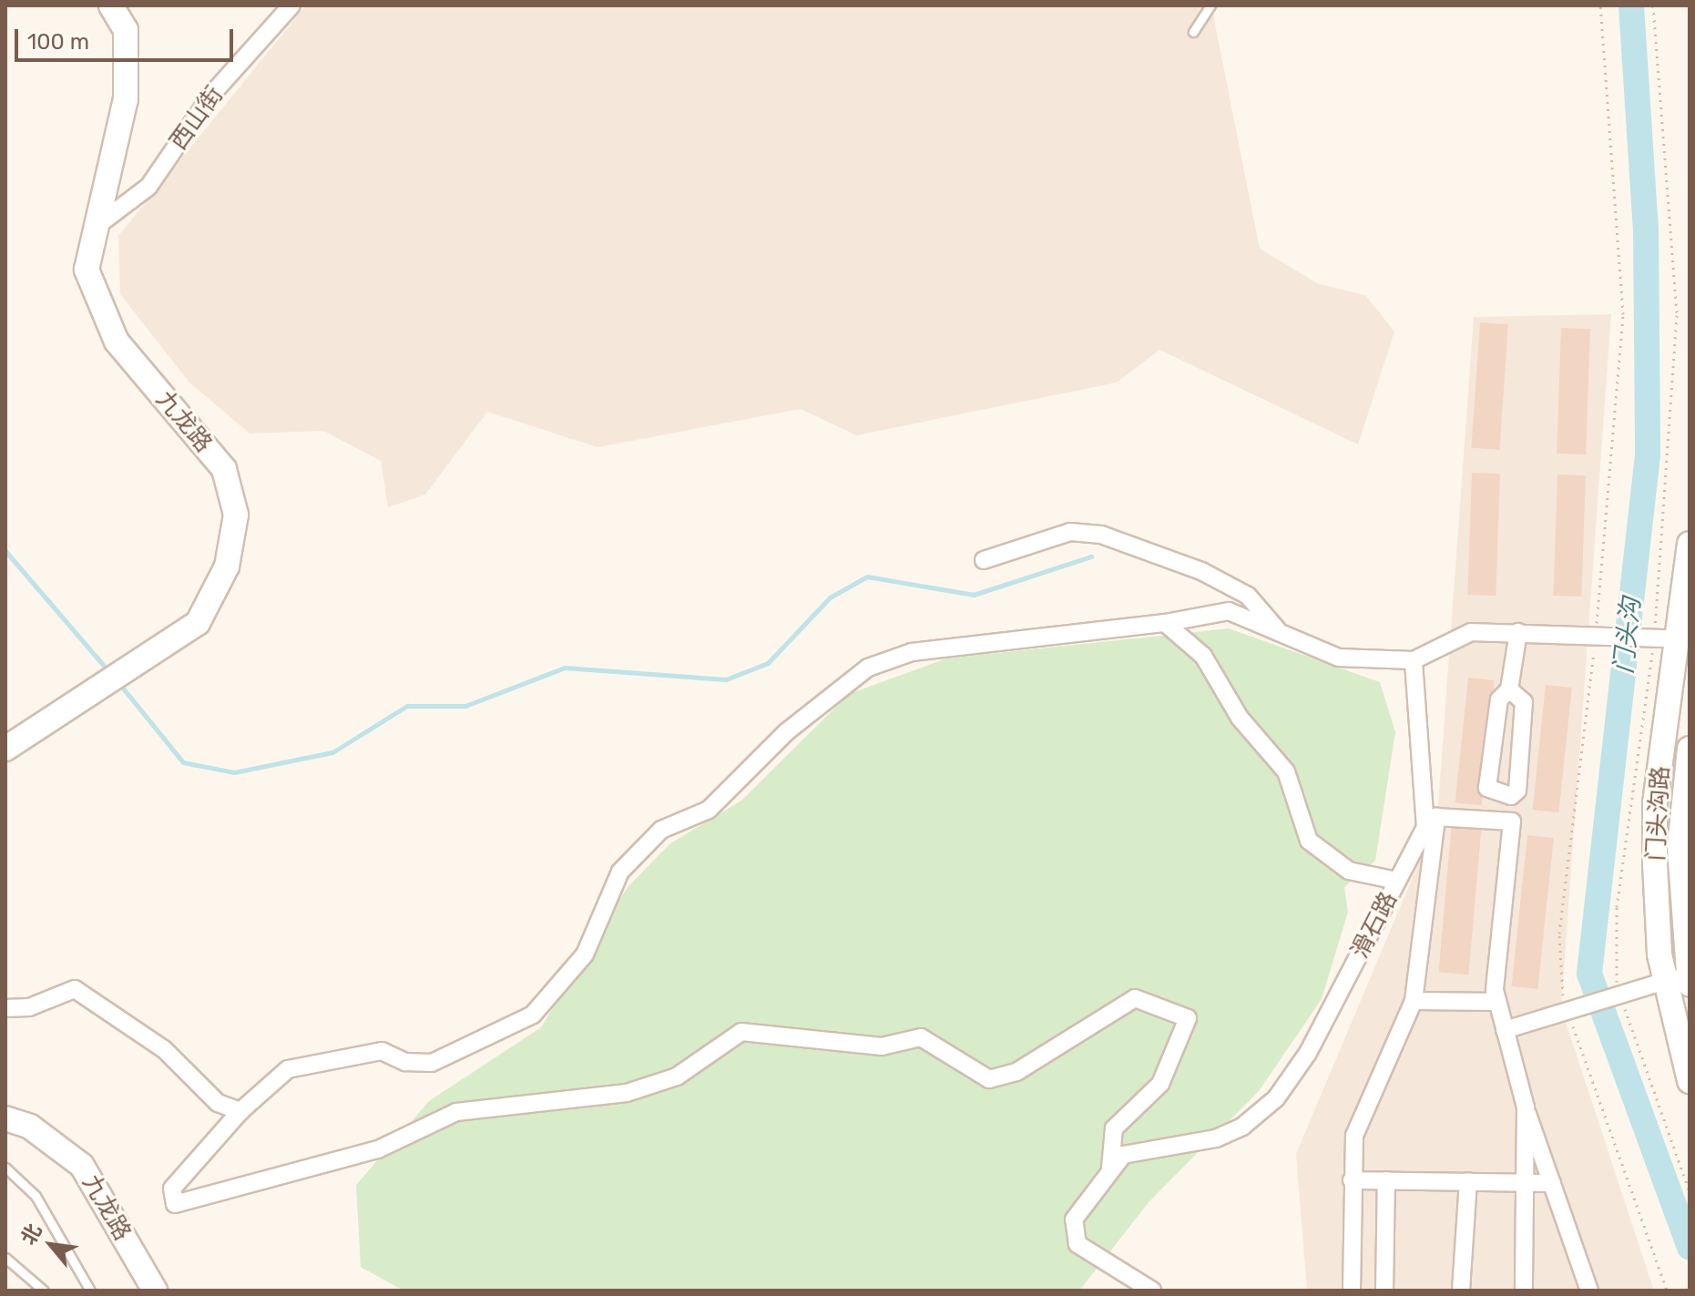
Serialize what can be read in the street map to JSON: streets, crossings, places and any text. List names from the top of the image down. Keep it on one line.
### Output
{"streets":{"main road":["九龙路","门头沟路"],"street":["西山街","滑石路"]},"crossings":[["西山街","九龙路"]],"water":["门头沟"],"scale_bar":"100 m","north":"top left"}
